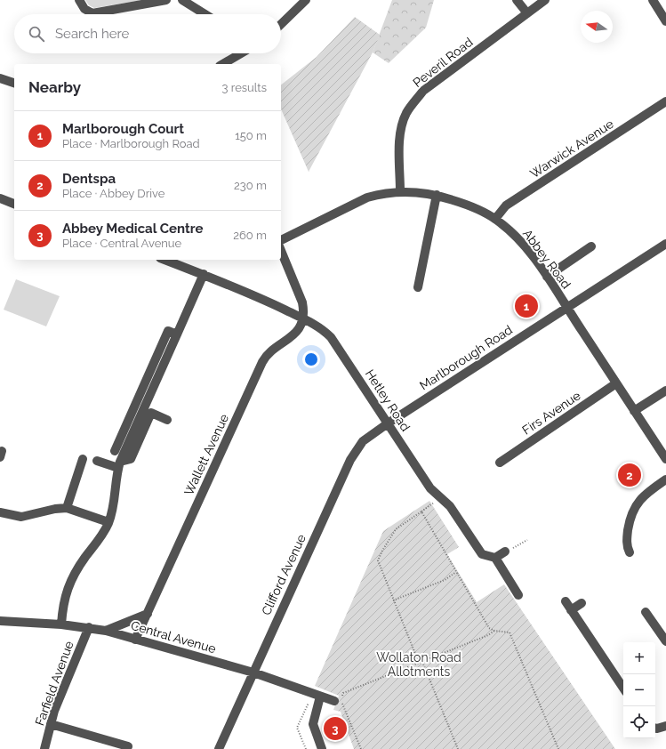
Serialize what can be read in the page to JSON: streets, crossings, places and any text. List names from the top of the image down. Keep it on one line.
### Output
{"streets":{"street":["Peveril Road","Warwick Avenue","Abbey Road","Marlborough Road","Hetley Road","Firs Avenue","Wallett Avenue","Clifford Avenue","Central Avenue","Farfield Avenue"]},"crossings":[["Peveril Road","Abbey Road"],["Warwick Avenue","Abbey Road"],["Abbey Road","Marlborough Road"],["Abbey Road","Firs Avenue"],["Marlborough Road","Hetley Road"],["Marlborough Road","Clifford Avenue"],["Hetley Road","Wallett Avenue"],["Hetley Road","Clifford Avenue"],["Wallett Avenue","Central Avenue"],["Clifford Avenue","Central Avenue"],["Central Avenue","Farfield Avenue"]],"parks":["Wollaton Road Allotments"],"north":"left","page":{"search":"Search here","heading":["Nearby","3 results"],"list":[{"mark":"1","name":"Marlborough Court","note":"Place · Marlborough Road","value":"150 m"},{"mark":"2","name":"Dentspa","note":"Place · Abbey Drive","value":"230 m"},{"mark":"3","name":"Abbey Medical Centre","note":"Place · Central Avenue","value":"260 m"}],"pins":["1","2","3"],"map_buttons":["+","−"]}}
